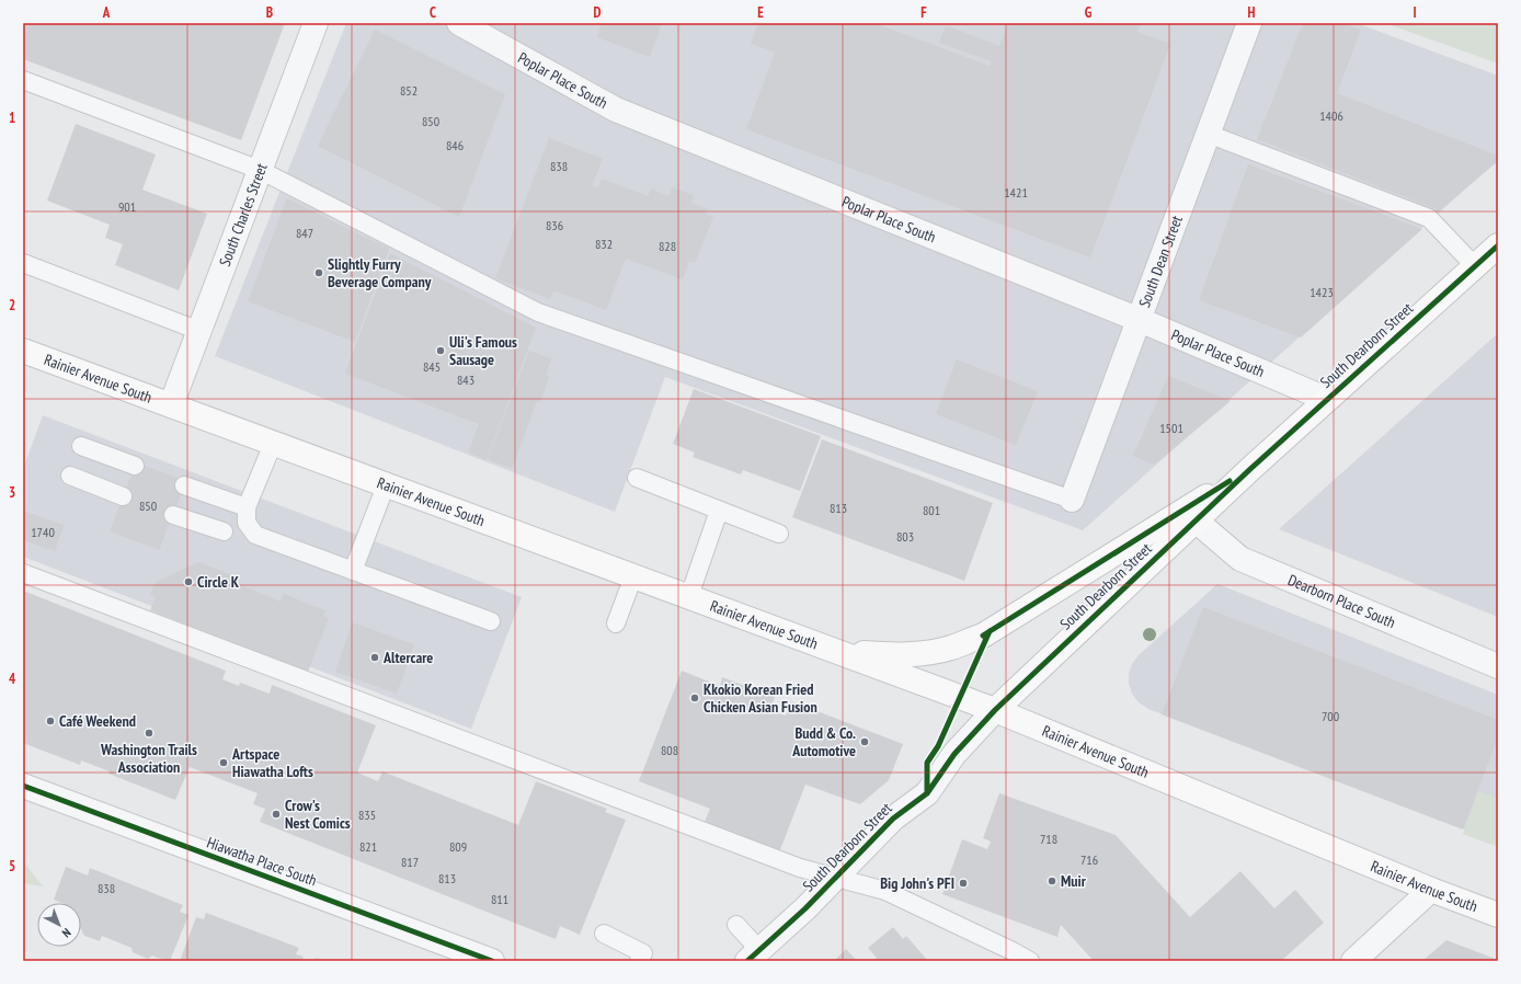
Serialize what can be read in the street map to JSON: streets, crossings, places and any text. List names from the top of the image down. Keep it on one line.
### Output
{"streets":{"main road":["South Dearborn Street","Rainier Avenue South"],"street":["Poplar Place South","South Charles Street","South Dean Street","Dearborn Place South","Hiawatha Place South"]},"crossings":[["Poplar Place South","South Dean Street"],["Poplar Place South","South Dearborn Street"],["South Charles Street","Rainier Avenue South"],["South Dearborn Street","Rainier Avenue South"],["South Dearborn Street","Dearborn Place South"]],"places":["Slightly Furry Beverage Company","Uli's Famous Sausage","Circle K","Altercare","Kkokio Korean Fried Chicken Asian Fusion","Café Weekend","Washington Trails Association","Budd & Co. Automotive","Artspace Hiawatha Lofts","Crow's Nest Comics","Muir","Big John's PFI"],"house_numbers":["852","1406","850","846","838","1421","901","836","847","832","828","1423","845","843","1501","850","813","801","1740","803","700","808","835","718","821","809","716","817","813","838","811"],"north":"bottom right","grid":{"columns":["A","B","C","D","E","F","G","H","I"],"rows":["1","2","3","4","5"]}}
